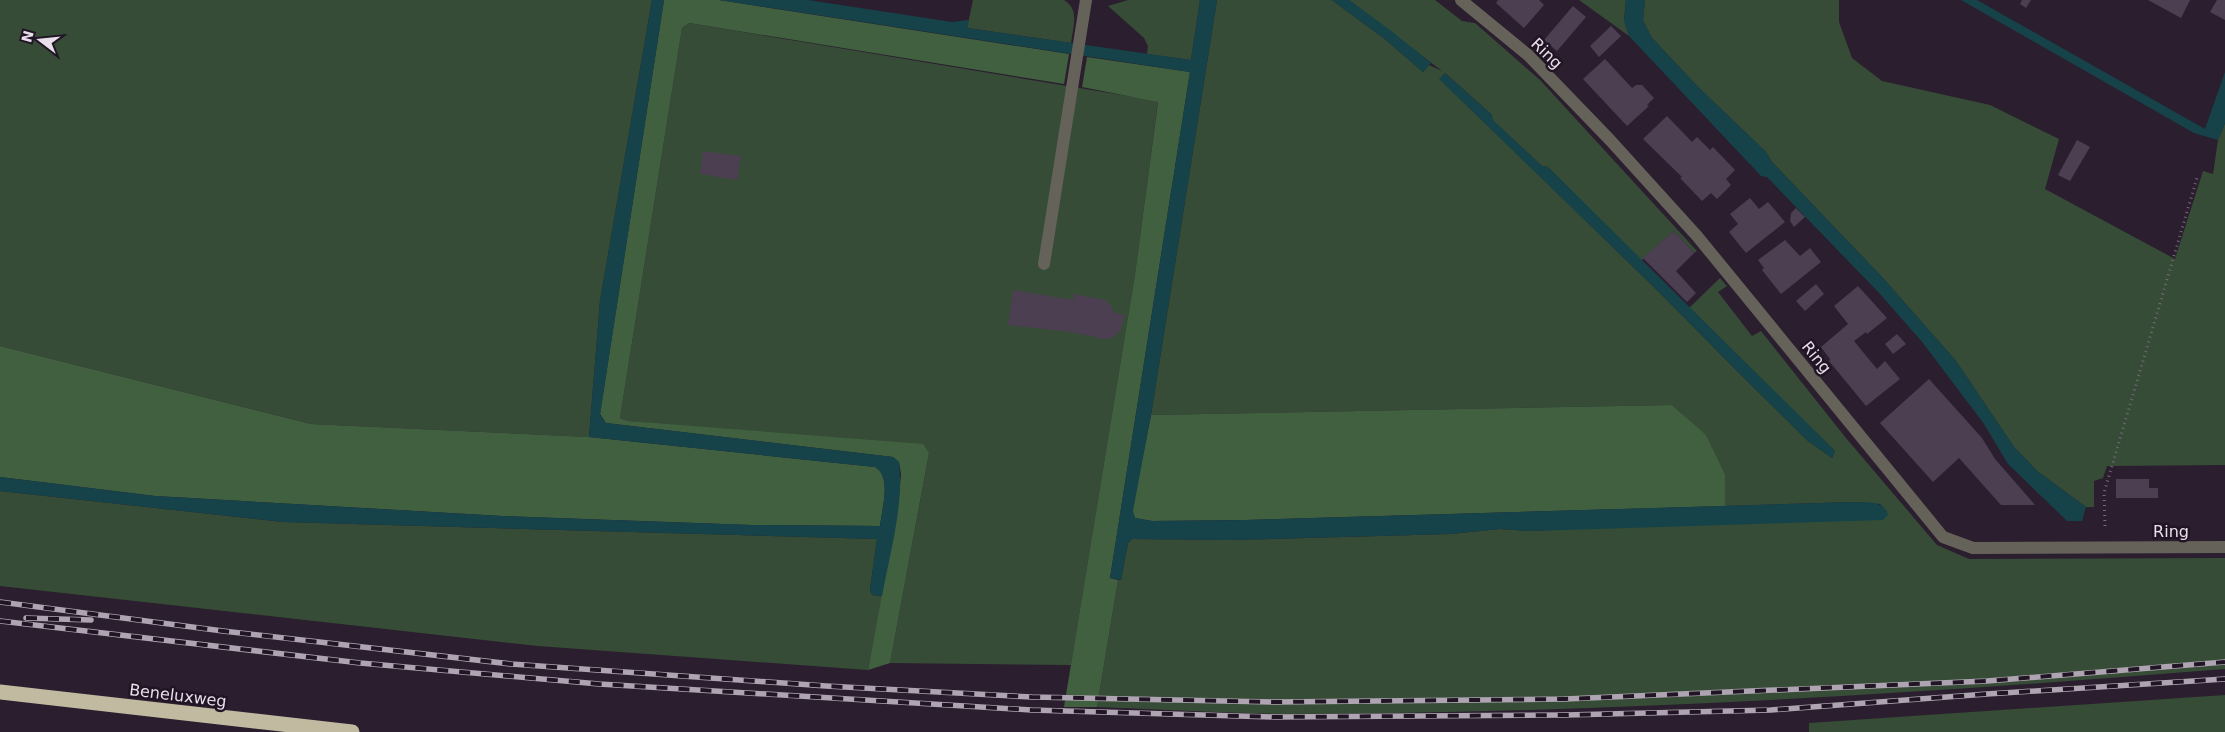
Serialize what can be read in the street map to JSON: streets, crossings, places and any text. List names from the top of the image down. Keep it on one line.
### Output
{"streets":{"highway":["Beneluxweg"],"street":["Ring"]},"north":"left"}
